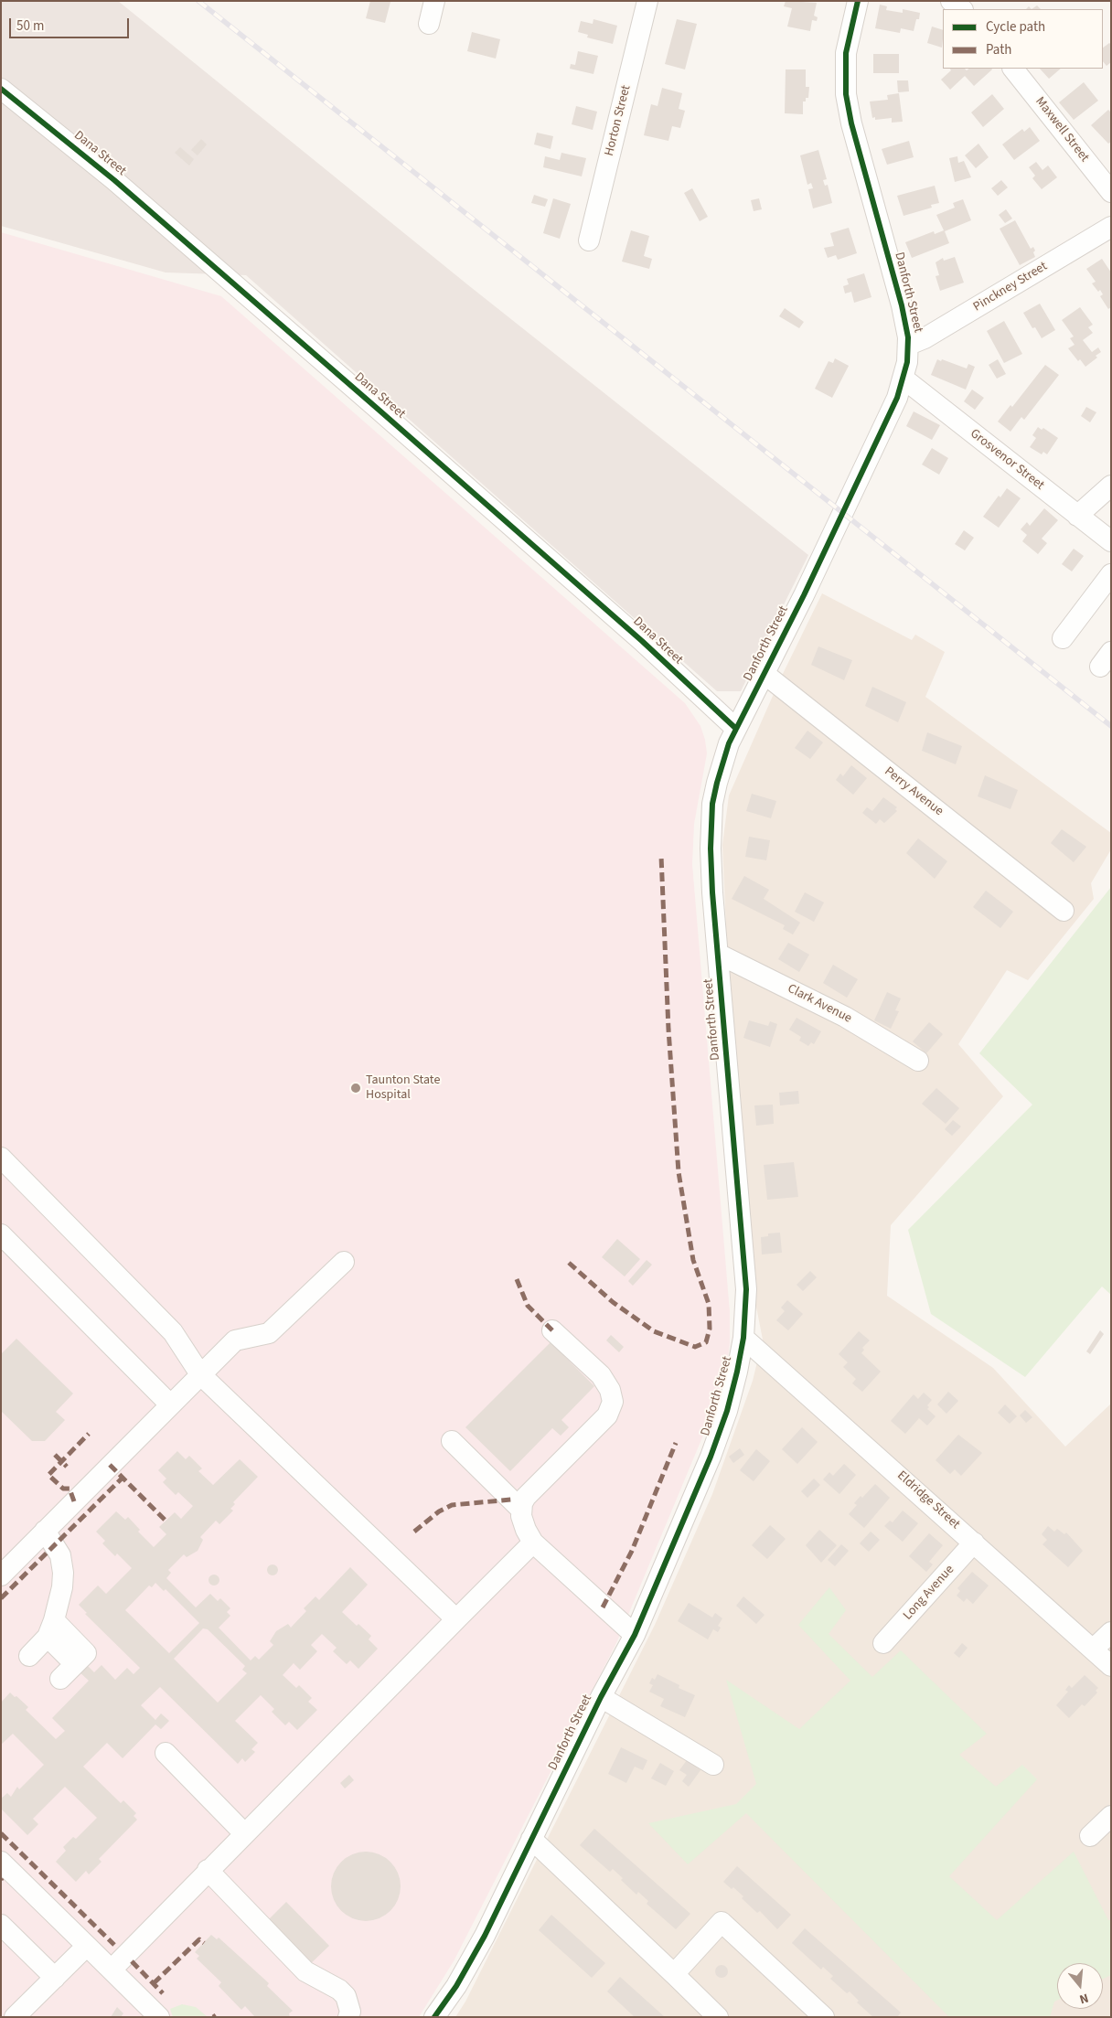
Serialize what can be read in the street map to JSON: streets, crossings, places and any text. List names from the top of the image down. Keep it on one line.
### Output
{"streets":{"street":["Horton Street","Maxwell Street","Dana Street","Pinckney Street","Danforth Street","Grosvenor Street","Perry Avenue","Clark Avenue","Eldridge Street","Long Avenue"]},"crossings":[["Dana Street","Danforth Street"],["Pinckney Street","Danforth Street"],["Danforth Street","Grosvenor Street"],["Danforth Street","Perry Avenue"],["Danforth Street","Clark Avenue"],["Danforth Street","Eldridge Street"],["Eldridge Street","Long Avenue"]],"places":["Taunton State Hospital"],"legend":["Cycle path","Path"],"scale_bar":"50 m","north":"bottom"}
